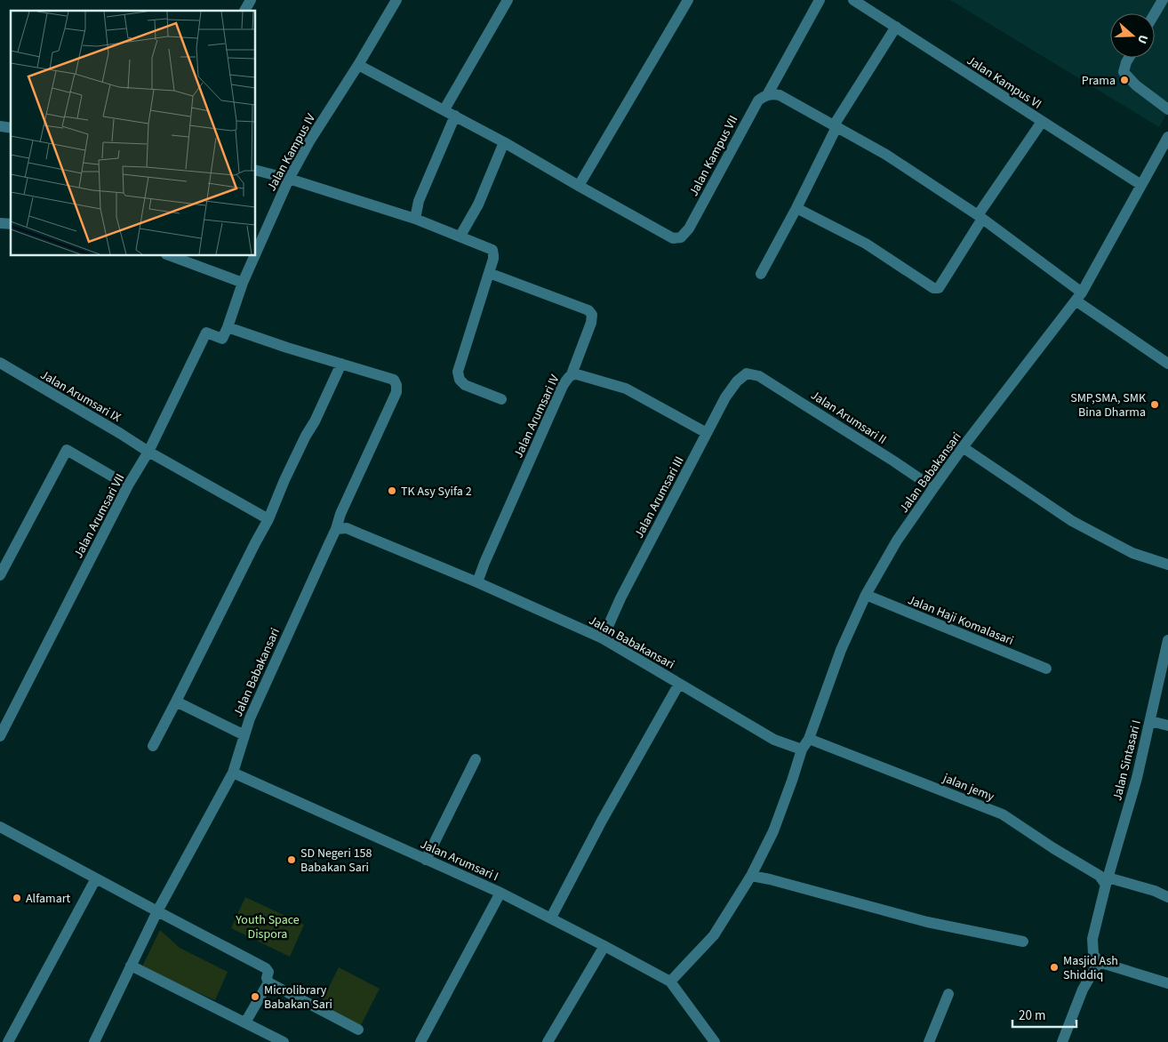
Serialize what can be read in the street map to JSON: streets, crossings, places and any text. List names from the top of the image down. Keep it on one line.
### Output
{"streets":{"street":["Jalan Kampus VI","Jalan Kampus IV","Jalan Kampus VII","Jalan Arumsari IX","Jalan Arumsari IV","Jalan Arumsari II","Jalan Babakansari","Jalan Arumsari III","Jalan Arumsari VII","Jalan Haji Komalasari","Jalan Sintasari I","jalan jemy","Jalan Arumsari I"]},"crossings":[["Jalan Kampus VI","Jalan Babakansari"],["Jalan Kampus IV","Jalan Kampus VII"],["Jalan Kampus IV","Jalan Arumsari VII"],["Jalan Arumsari IX","Jalan Arumsari VII"],["Jalan Arumsari IV","Jalan Babakansari"],["Jalan Arumsari IV","Jalan Arumsari III"],["Jalan Arumsari II","Jalan Babakansari"],["Jalan Arumsari II","Jalan Arumsari III"],["Jalan Babakansari","Jalan Arumsari III"],["Jalan Babakansari","Jalan Haji Komalasari"],["Jalan Babakansari","jalan jemy"],["Jalan Babakansari","Jalan Arumsari I"],["Jalan Sintasari I","jalan jemy"]],"parks":["Youth Space Dispora"],"places":["Prama","SMP,SMA, SMK Bina Dharma","TK Asy Syifa 2","SD Negeri 158 Babakan Sari","Alfamart","Masjid Ash Shiddiq","Microlibrary Babakan Sari"],"scale_bar":"20 m","north":"right"}
